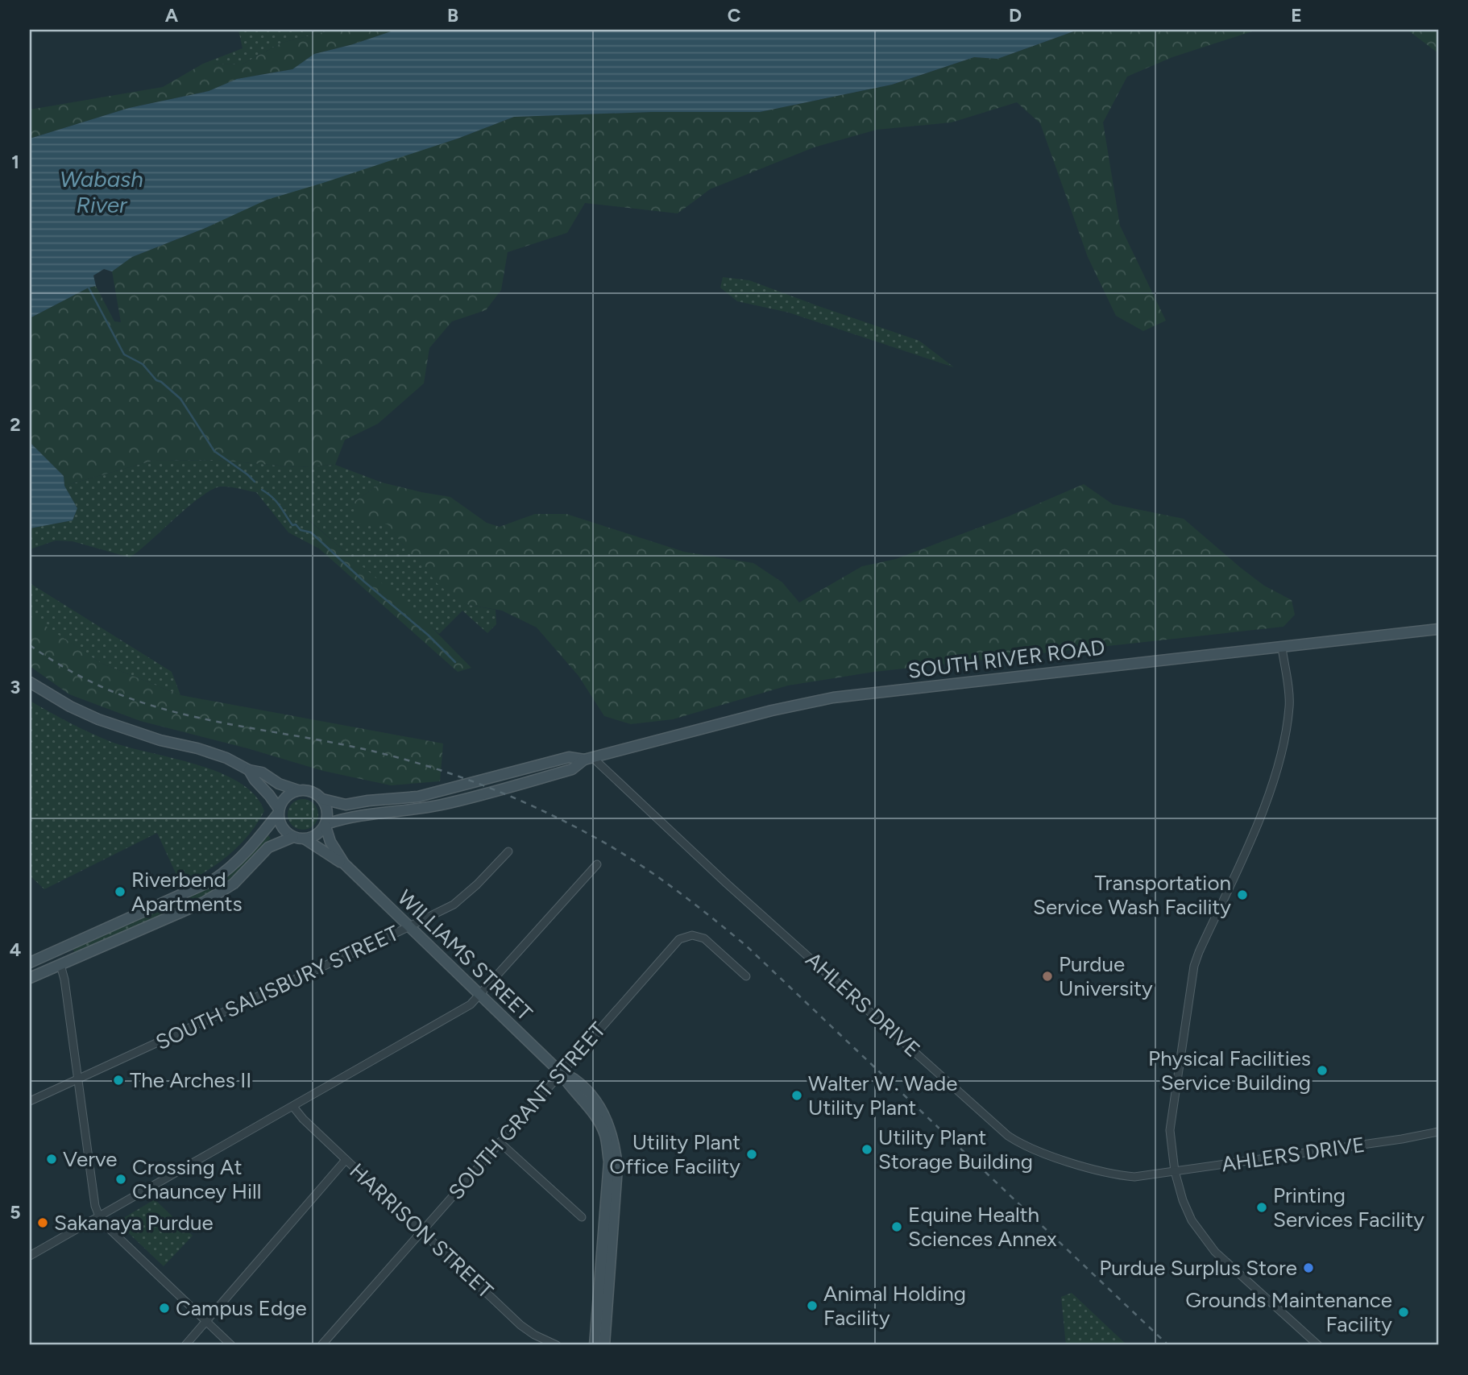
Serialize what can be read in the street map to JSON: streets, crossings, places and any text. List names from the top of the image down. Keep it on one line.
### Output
{"streets":{"main road":["SOUTH RIVER ROAD","WILLIAMS STREET"],"street":["SOUTH SALISBURY STREET","AHLERS DRIVE","SOUTH GRANT STREET","HARRISON STREET"]},"crossings":[["SOUTH RIVER ROAD","WILLIAMS STREET"],["SOUTH RIVER ROAD","AHLERS DRIVE"],["WILLIAMS STREET","SOUTH SALISBURY STREET"],["WILLIAMS STREET","SOUTH GRANT STREET"],["SOUTH GRANT STREET","HARRISON STREET"]],"water":["Wabash River"],"places":["Riverbend Apartments","Transportation Service Wash Facility","Purdue University","Physical Facilities Service Building","The Arches II","Walter W. Wade Utility Plant","Utility Plant Storage Building","Utility Plant Office Facility","Verve","Crossing At Chauncey Hill","Printing Services Facility","Sakanaya Purdue","Equine Health Sciences Annex","Purdue Surplus Store","Animal Holding Facility","Campus Edge","Grounds Maintenance Facility"],"grid":{"columns":["A","B","C","D","E"],"rows":["1","2","3","4","5"]}}
